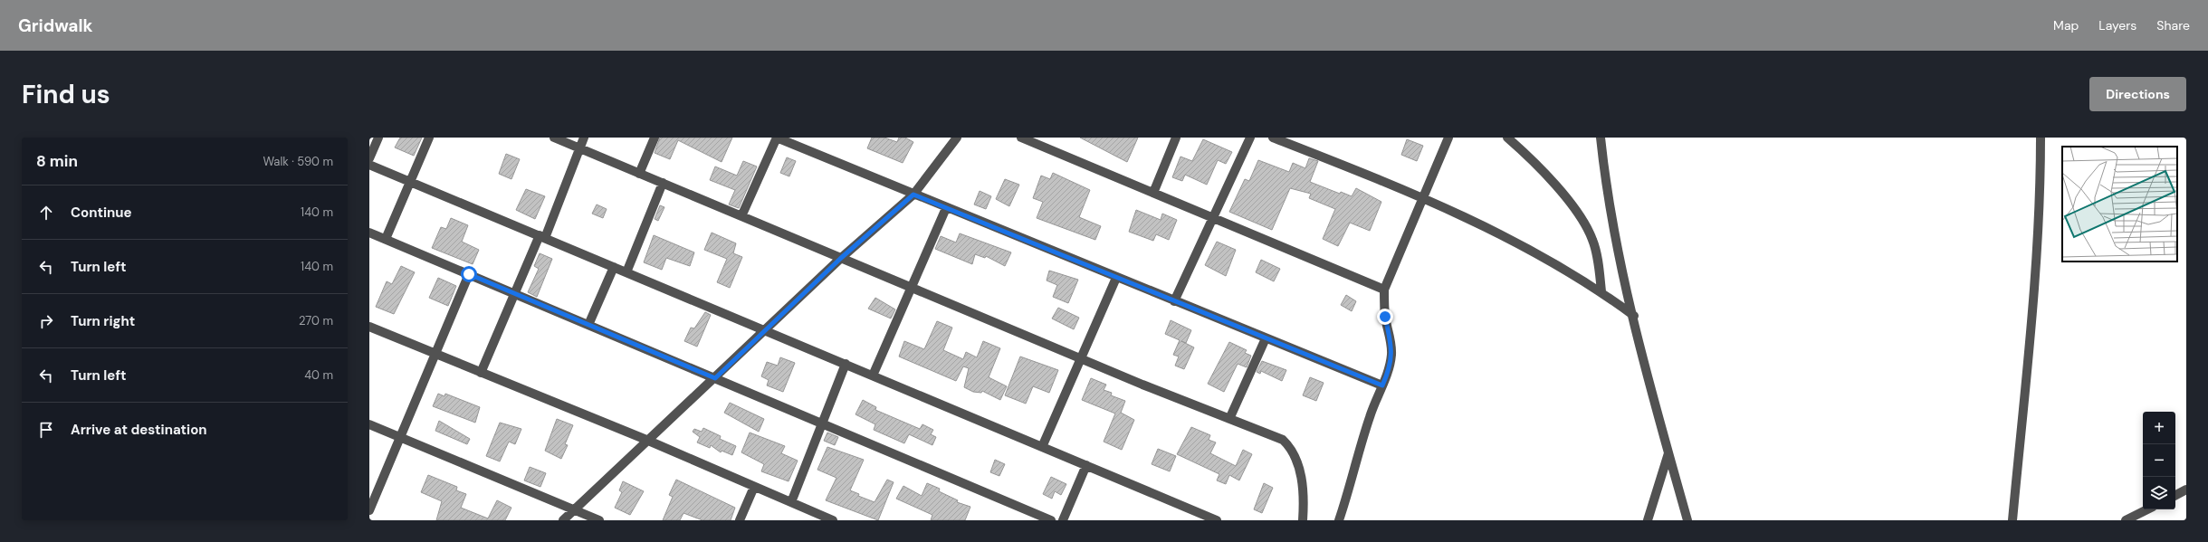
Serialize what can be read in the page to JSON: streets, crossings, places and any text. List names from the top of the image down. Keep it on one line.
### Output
{"page":{"header":"Gridwalk","nav":["Map","Layers","Share"],"buttons":"Directions","title":"Find us","heading":["8 min","Walk · 590 m"],"list":[["Continue","140 m"],["Turn left","140 m"],["Turn right","270 m"],["Turn left","40 m"],"Arrive at destination"],"map_buttons":["+","−"]}}
